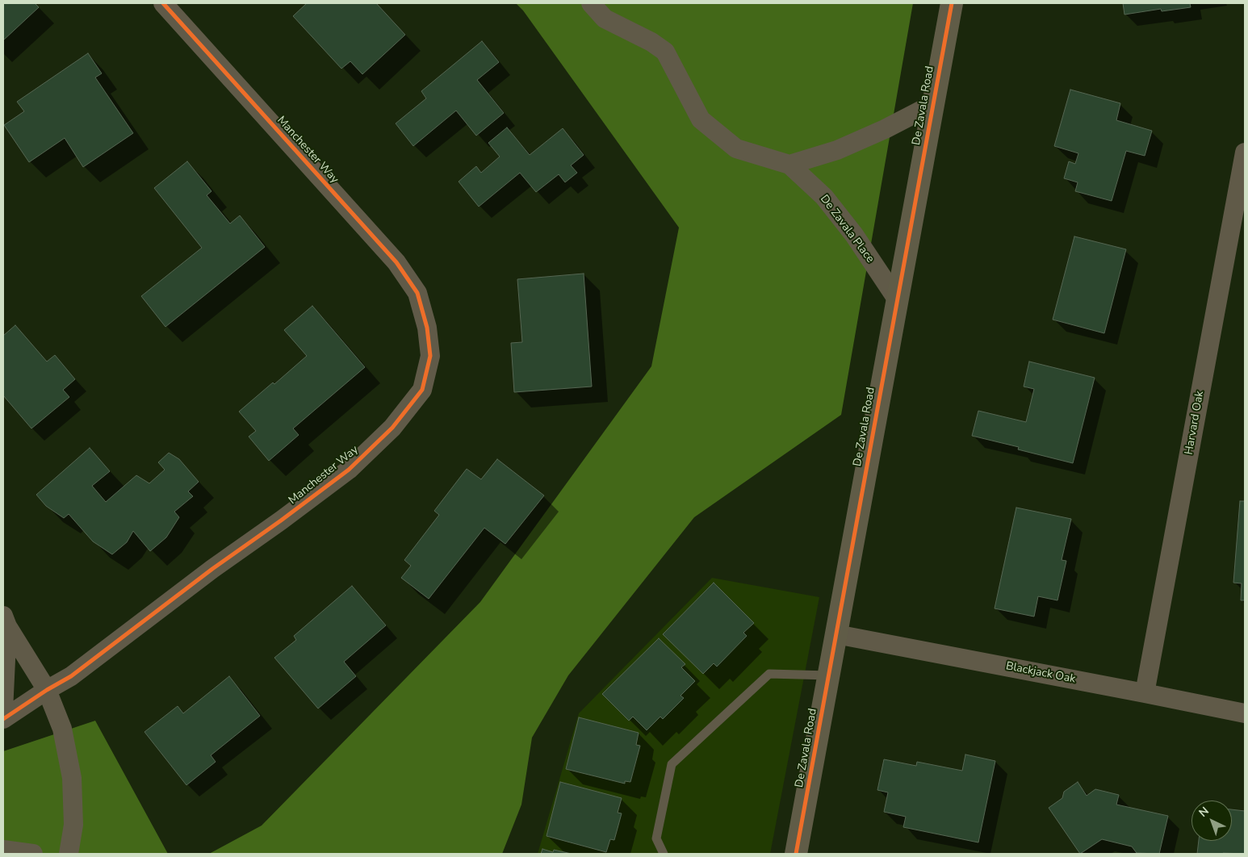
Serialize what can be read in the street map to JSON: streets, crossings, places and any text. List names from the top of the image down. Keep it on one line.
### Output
{"streets":{"main road":["De Zavala Road"],"street":["Manchester Way","De Zavala Place","Harvard Oak","Blackjack Oak"]},"crossings":[["De Zavala Road","De Zavala Place"],["De Zavala Road","Blackjack Oak"],["Harvard Oak","Blackjack Oak"]],"north":"top left"}
